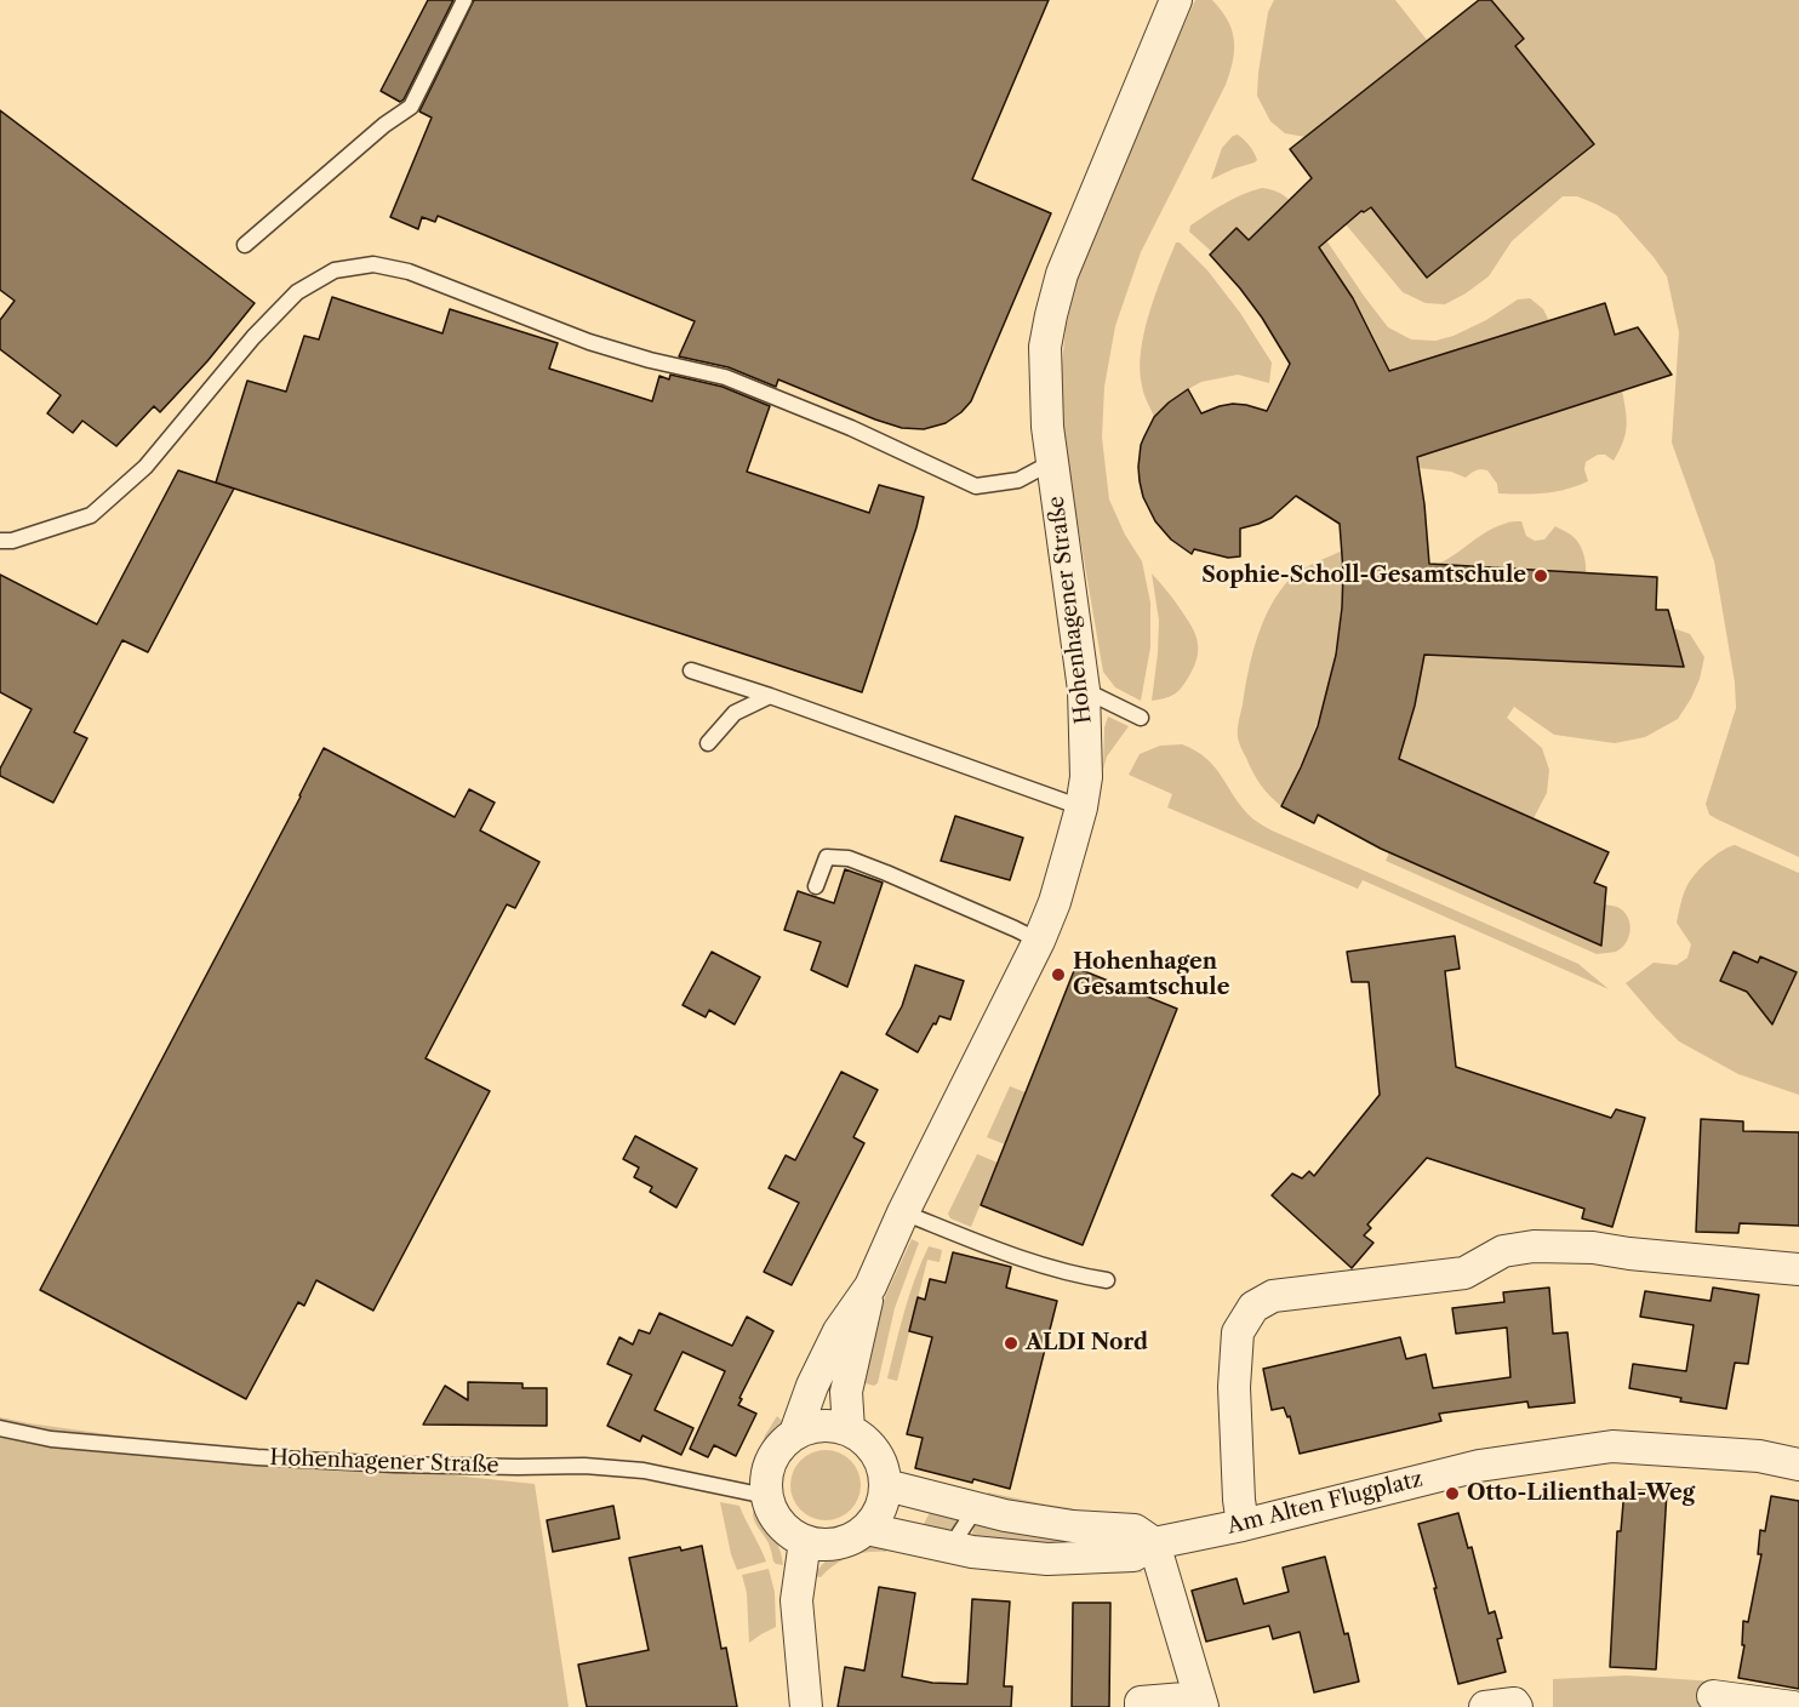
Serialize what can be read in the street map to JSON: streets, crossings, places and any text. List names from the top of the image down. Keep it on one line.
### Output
{"streets":{"street":["Hohenhagener Straße","Am Alten Flugplatz"]},"crossings":[["Hohenhagener Straße","Am Alten Flugplatz"]],"places":["Sophie-Scholl-Gesamtschule","Hohenhagen Gesamtschule","ALDI Nord","Otto-Lilienthal-Weg"]}
